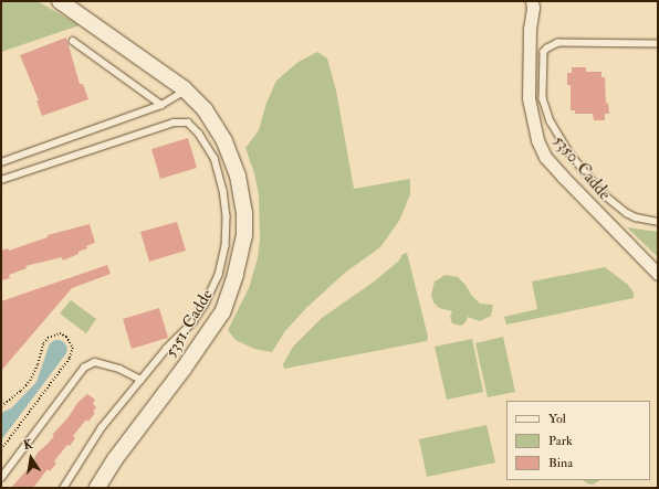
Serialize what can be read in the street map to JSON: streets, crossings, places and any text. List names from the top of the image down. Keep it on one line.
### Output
{"streets":{"street":["5350. Cadde","5351. Cadde"]},"legend":["Yol","Park","Bina"],"north":"top"}
